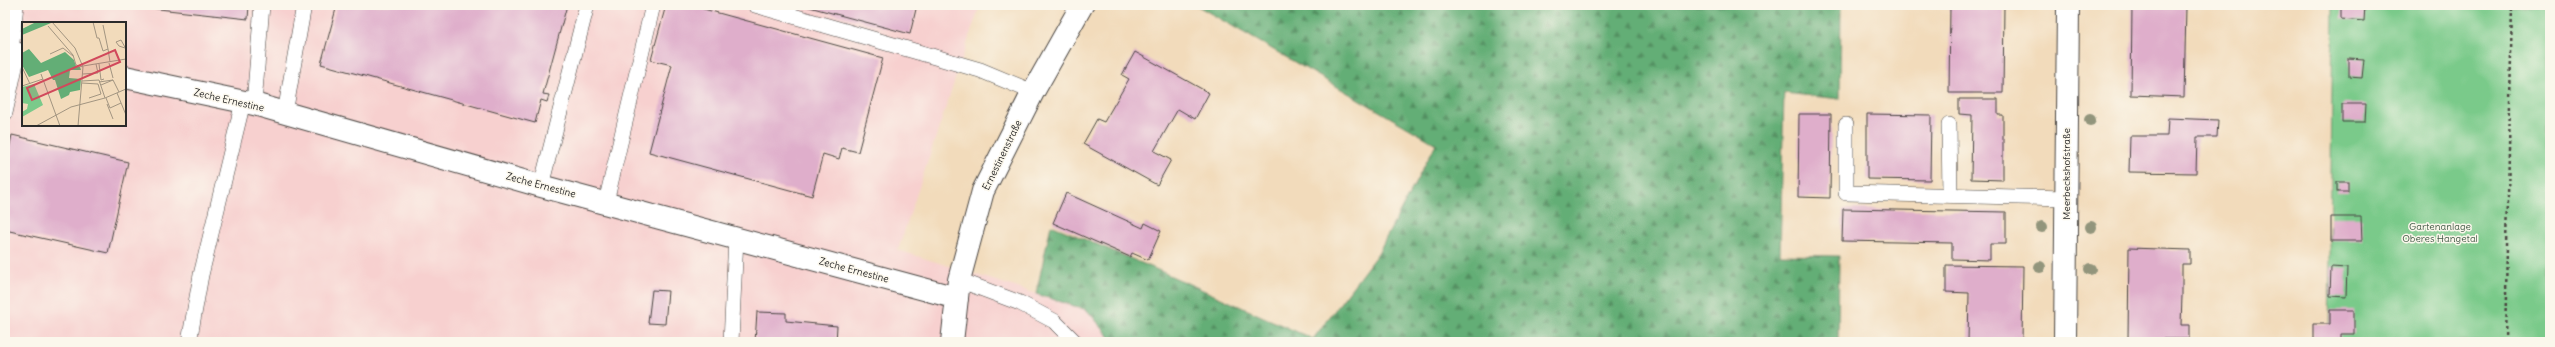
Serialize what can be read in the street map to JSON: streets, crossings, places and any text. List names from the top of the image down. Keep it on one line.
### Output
{"streets":{"street":["Zeche Ernestine","Ernestinenstraße","Meerbeckshofstraße"]},"crossings":[["Zeche Ernestine","Ernestinenstraße"]],"parks":["Gartenanlage Oberes Hangetal"]}
